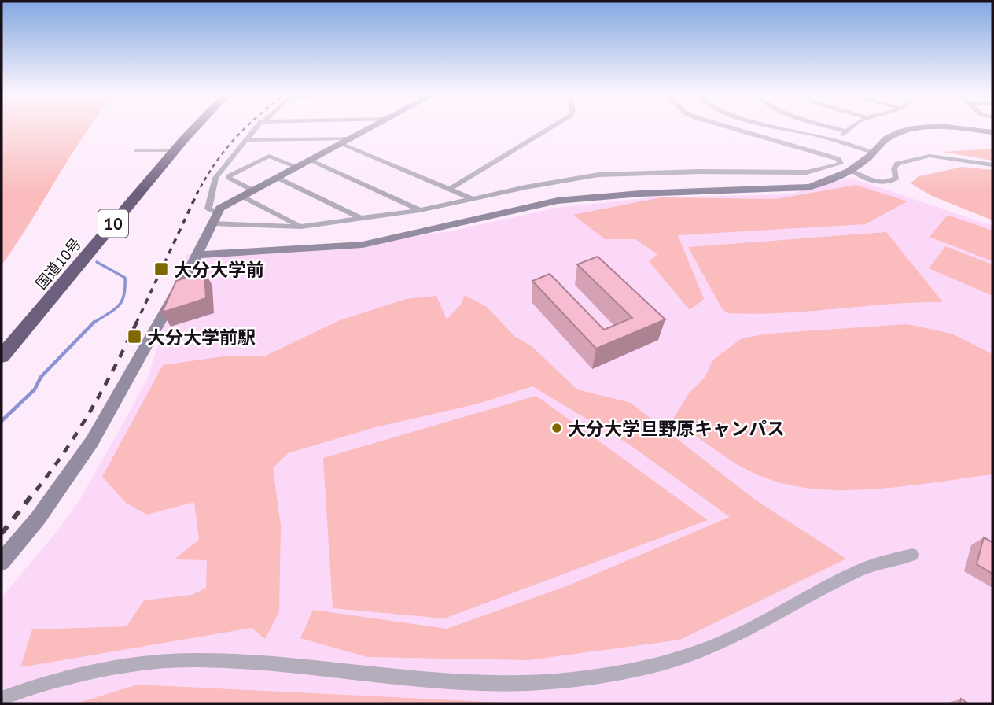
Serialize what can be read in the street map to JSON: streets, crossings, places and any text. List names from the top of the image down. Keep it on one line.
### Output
{"streets":{"highway":["10","国道10号"]},"places":{"transit":["大分大学前","大分大学前駅"],"other":["大分大学旦野原キャンパス"]}}
